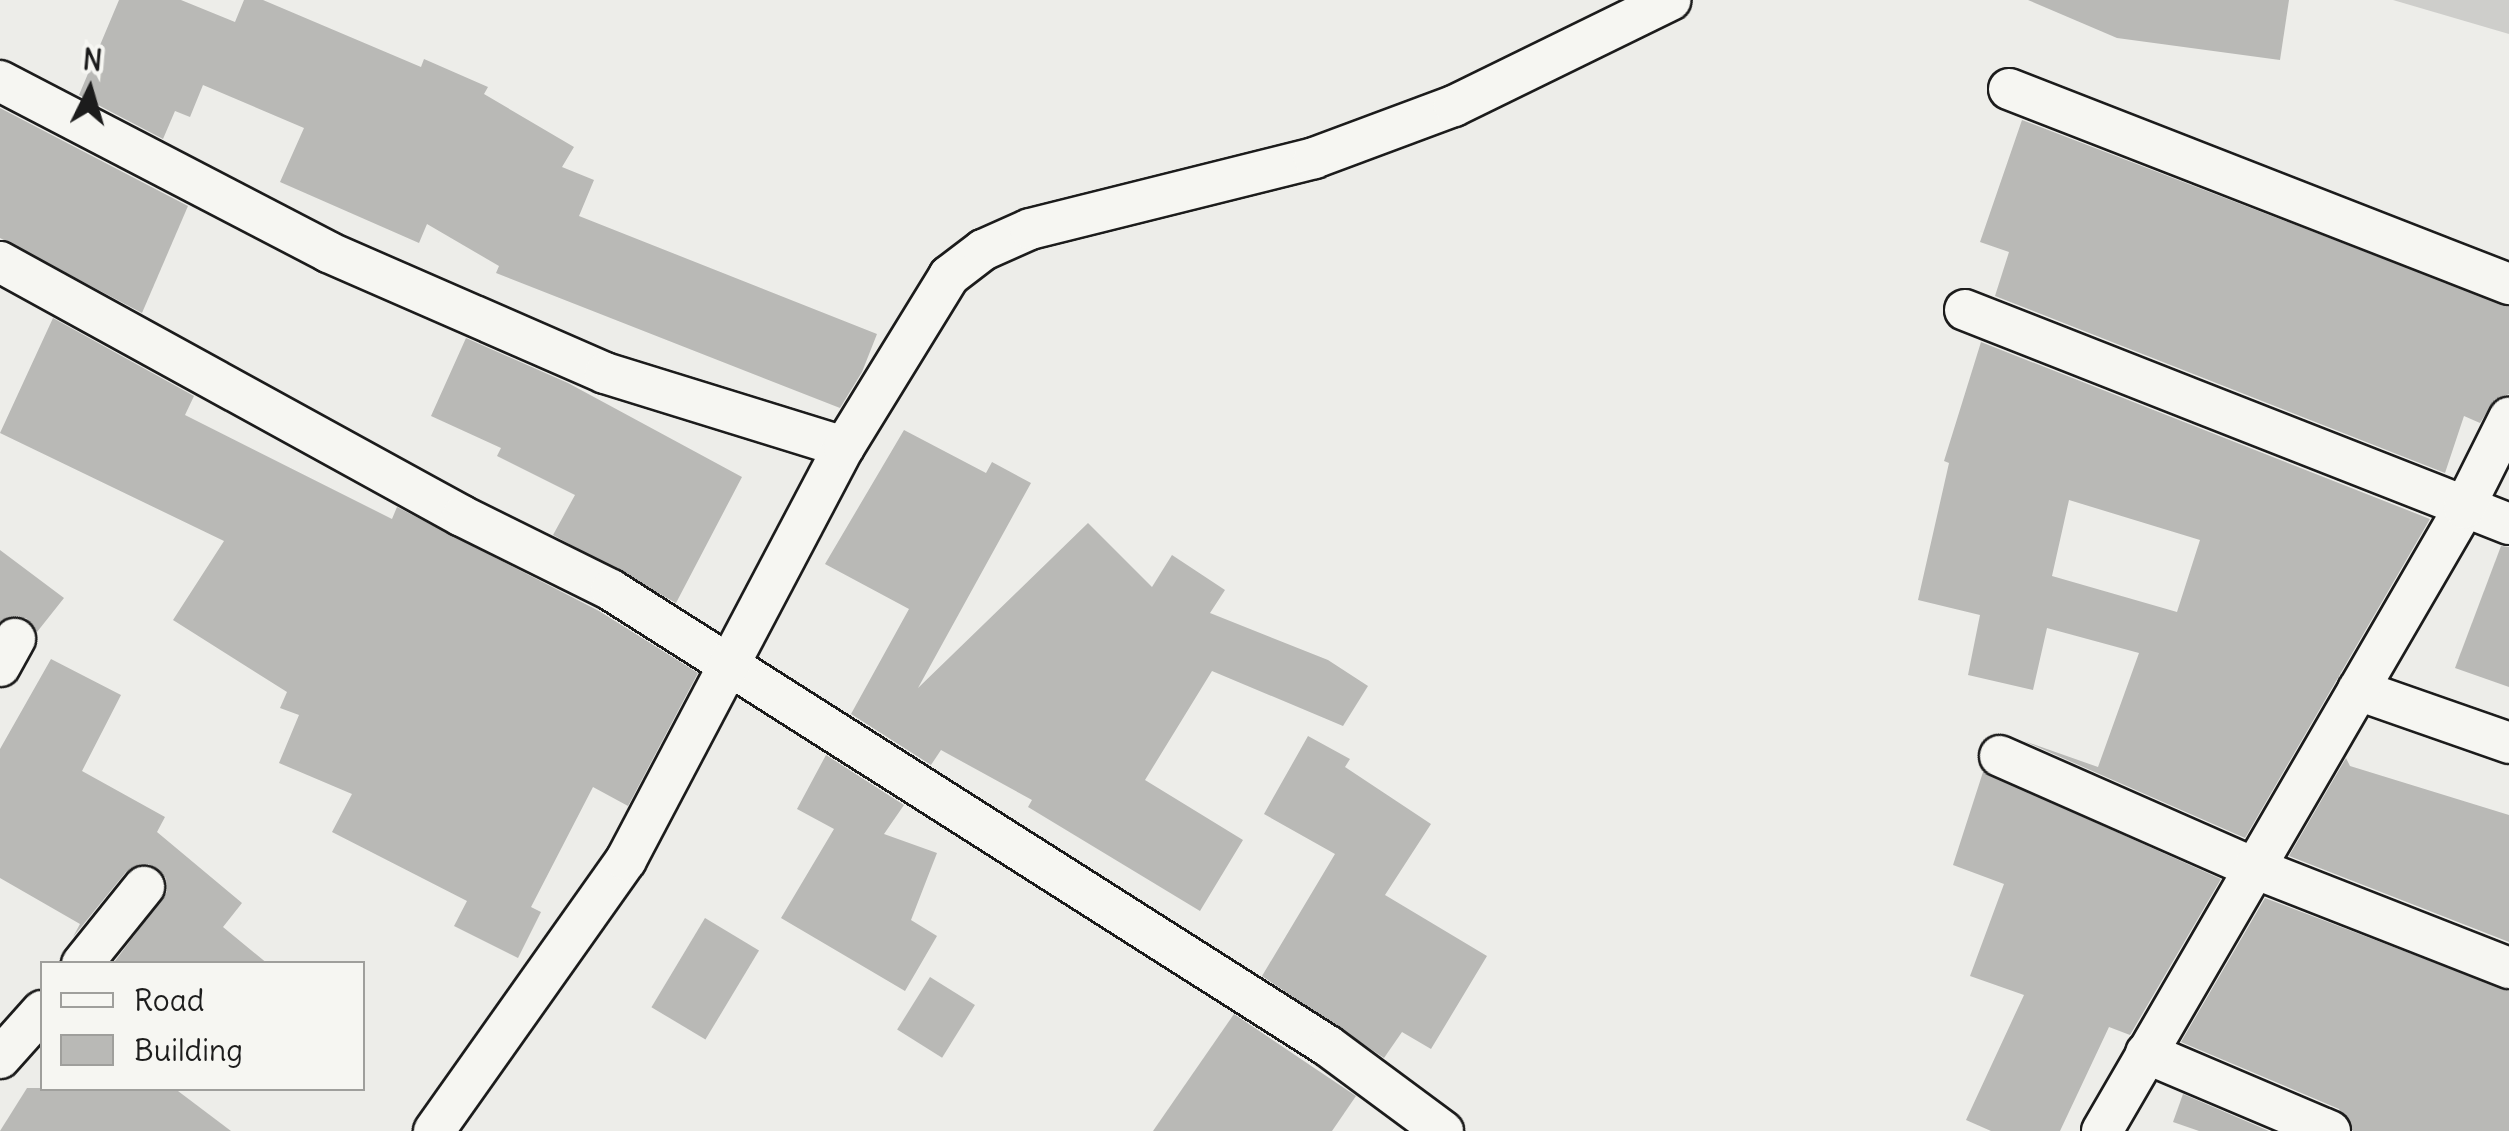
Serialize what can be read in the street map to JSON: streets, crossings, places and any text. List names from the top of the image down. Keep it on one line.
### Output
{"legend":["Road","Building"],"north":"top"}
